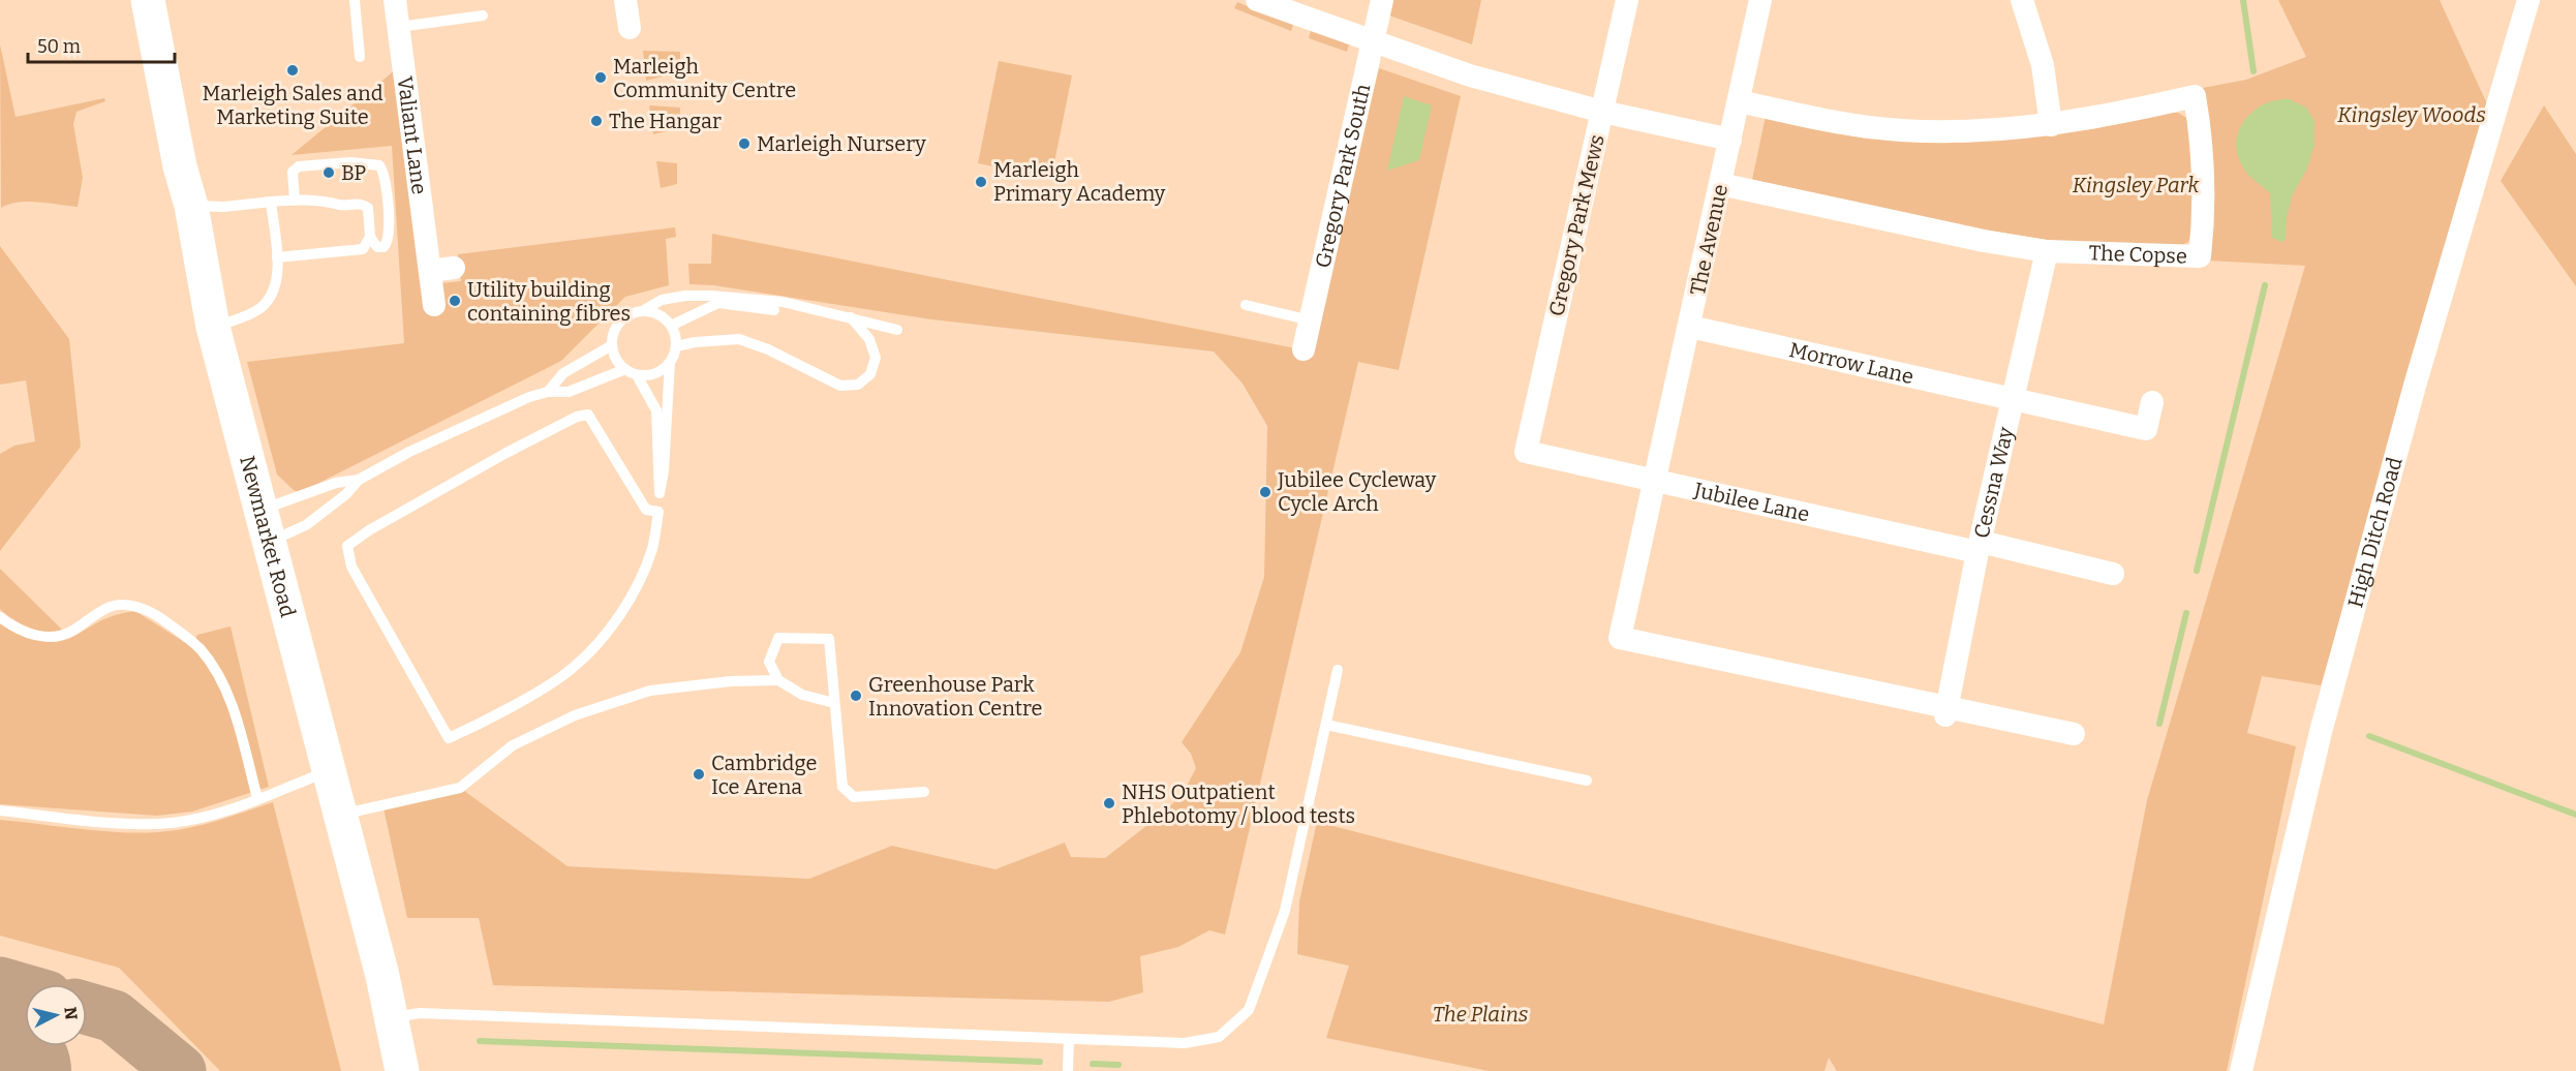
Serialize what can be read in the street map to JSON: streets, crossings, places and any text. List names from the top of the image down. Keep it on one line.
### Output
{"streets":{"main road":["Newmarket Road"],"street":["Valiant Lane","Gregory Park South","Gregory Park Mews","The Avenue","The Copse","Morrow Lane","Cessna Way","Jubilee Lane","High Ditch Road"]},"crossings":[["Gregory Park Mews","Jubilee Lane"],["The Avenue","The Copse"],["The Avenue","Morrow Lane"],["The Avenue","Cessna Way"],["The Avenue","Jubilee Lane"],["The Copse","Cessna Way"],["Morrow Lane","Cessna Way"],["Cessna Way","Jubilee Lane"]],"parks":["Kingsley Woods","Kingsley Park","The Plains"],"places":["Marleigh Sales and Marketing Suite","Marleigh Community Centre","The Hangar","Marleigh Nursery","BP","Marleigh Primary Academy","Utility building containing fibres","Jubilee Cycleway Cycle Arch","Greenhouse Park Innovation Centre","Cambridge Ice Arena","NHS Outpatient Phlebotomy / blood tests"],"scale_bar":"50 m","north":"right"}
